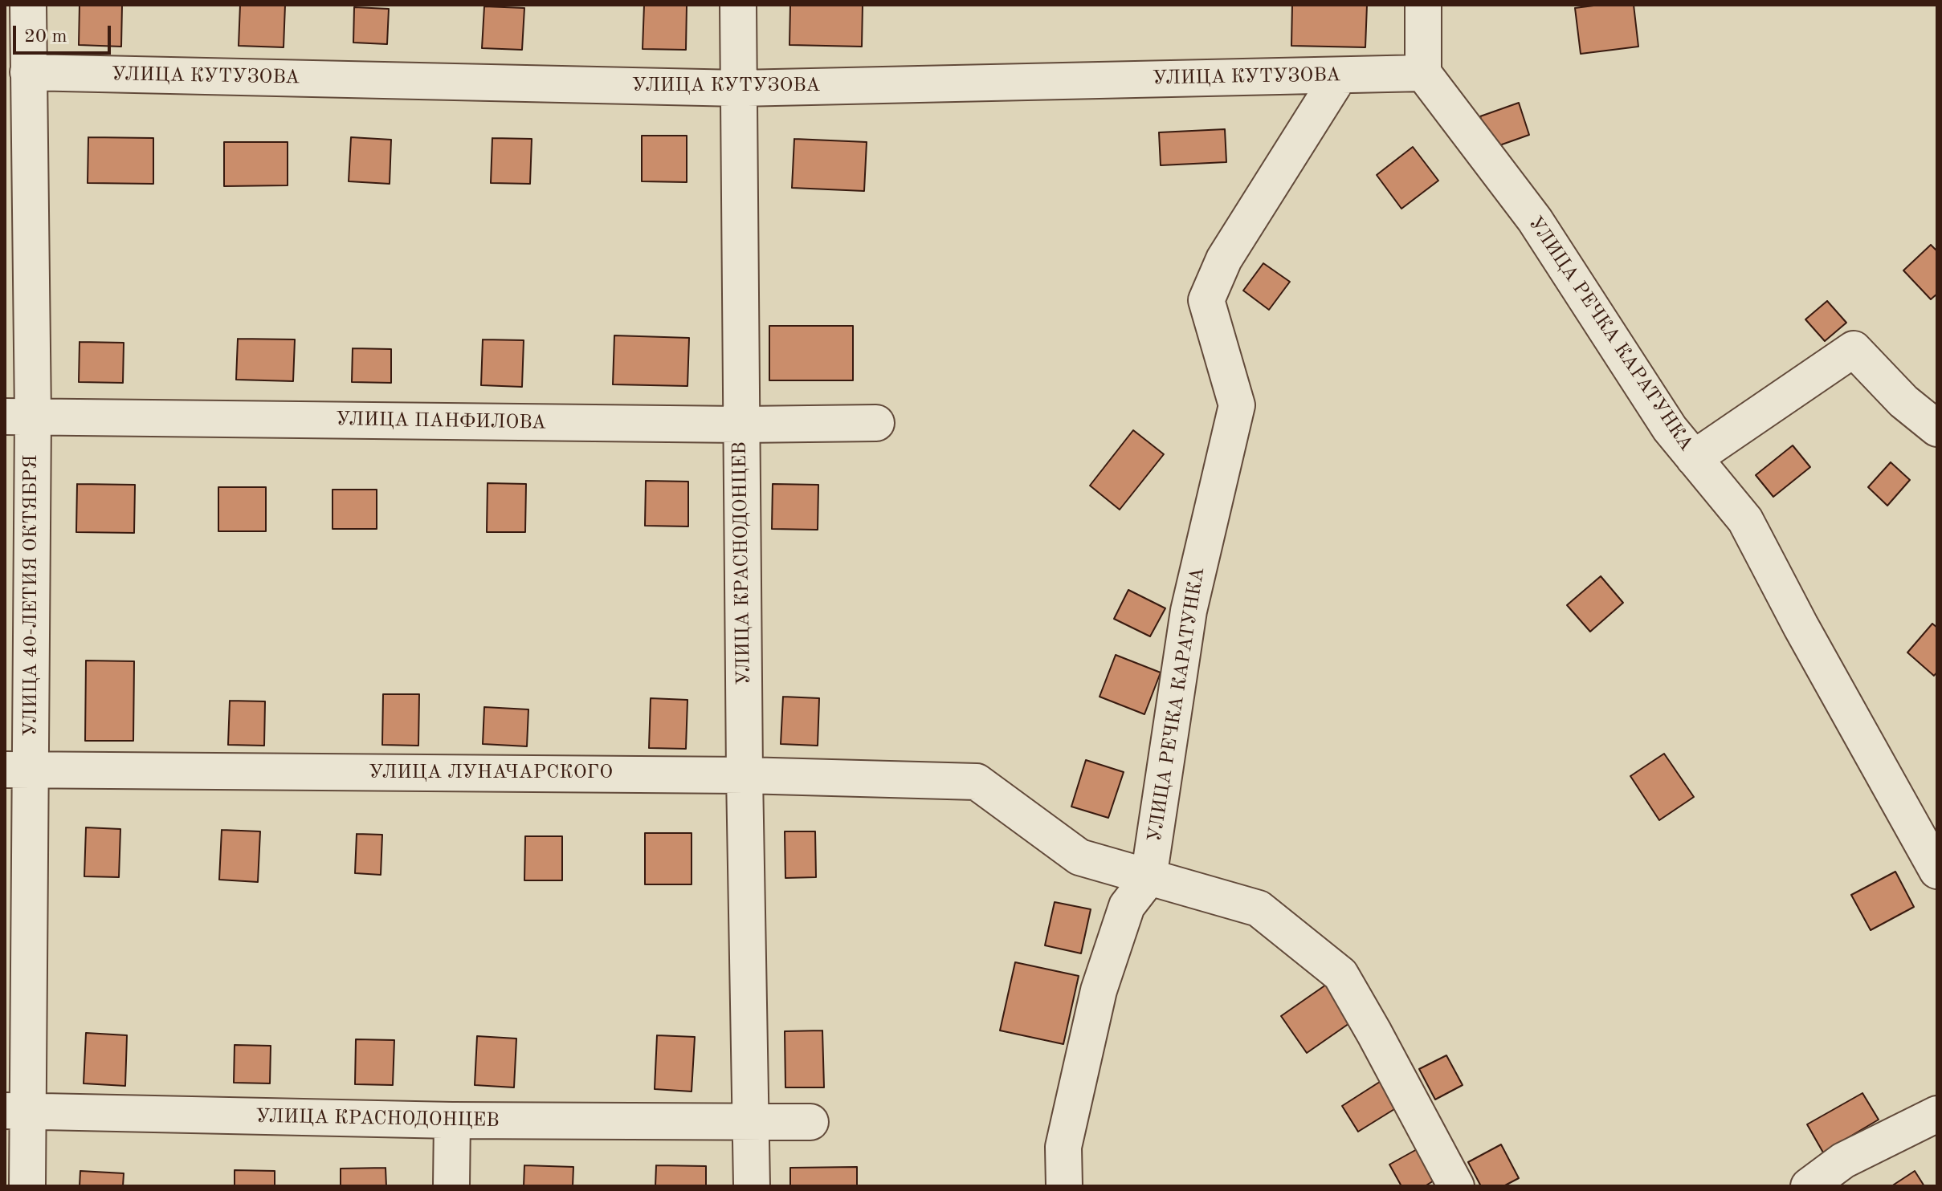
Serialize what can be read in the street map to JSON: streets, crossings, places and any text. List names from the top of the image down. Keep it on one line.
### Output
{"streets":{"street":["УЛИЦА КУТУЗОВА","УЛИЦА РЕЧКА КАРАТУНКА","УЛИЦА ПАНФИЛОВА","УЛИЦА КРАСНОДОНЦЕВ","УЛИЦА 40-ЛЕТИЯ ОКТЯБРЯ","УЛИЦА ЛУНАЧАРСКОГО"]},"crossings":[["УЛИЦА КУТУЗОВА","УЛИЦА РЕЧКА КАРАТУНКА"],["УЛИЦА КУТУЗОВА","УЛИЦА КРАСНОДОНЦЕВ"],["УЛИЦА КУТУЗОВА","УЛИЦА 40-ЛЕТИЯ ОКТЯБРЯ"],["УЛИЦА РЕЧКА КАРАТУНКА","УЛИЦА ЛУНАЧАРСКОГО"],["УЛИЦА ПАНФИЛОВА","УЛИЦА КРАСНОДОНЦЕВ"],["УЛИЦА ПАНФИЛОВА","УЛИЦА 40-ЛЕТИЯ ОКТЯБРЯ"],["УЛИЦА КРАСНОДОНЦЕВ","УЛИЦА 40-ЛЕТИЯ ОКТЯБРЯ"],["УЛИЦА КРАСНОДОНЦЕВ","УЛИЦА ЛУНАЧАРСКОГО"],["УЛИЦА 40-ЛЕТИЯ ОКТЯБРЯ","УЛИЦА ЛУНАЧАРСКОГО"]],"scale_bar":"20 m"}
